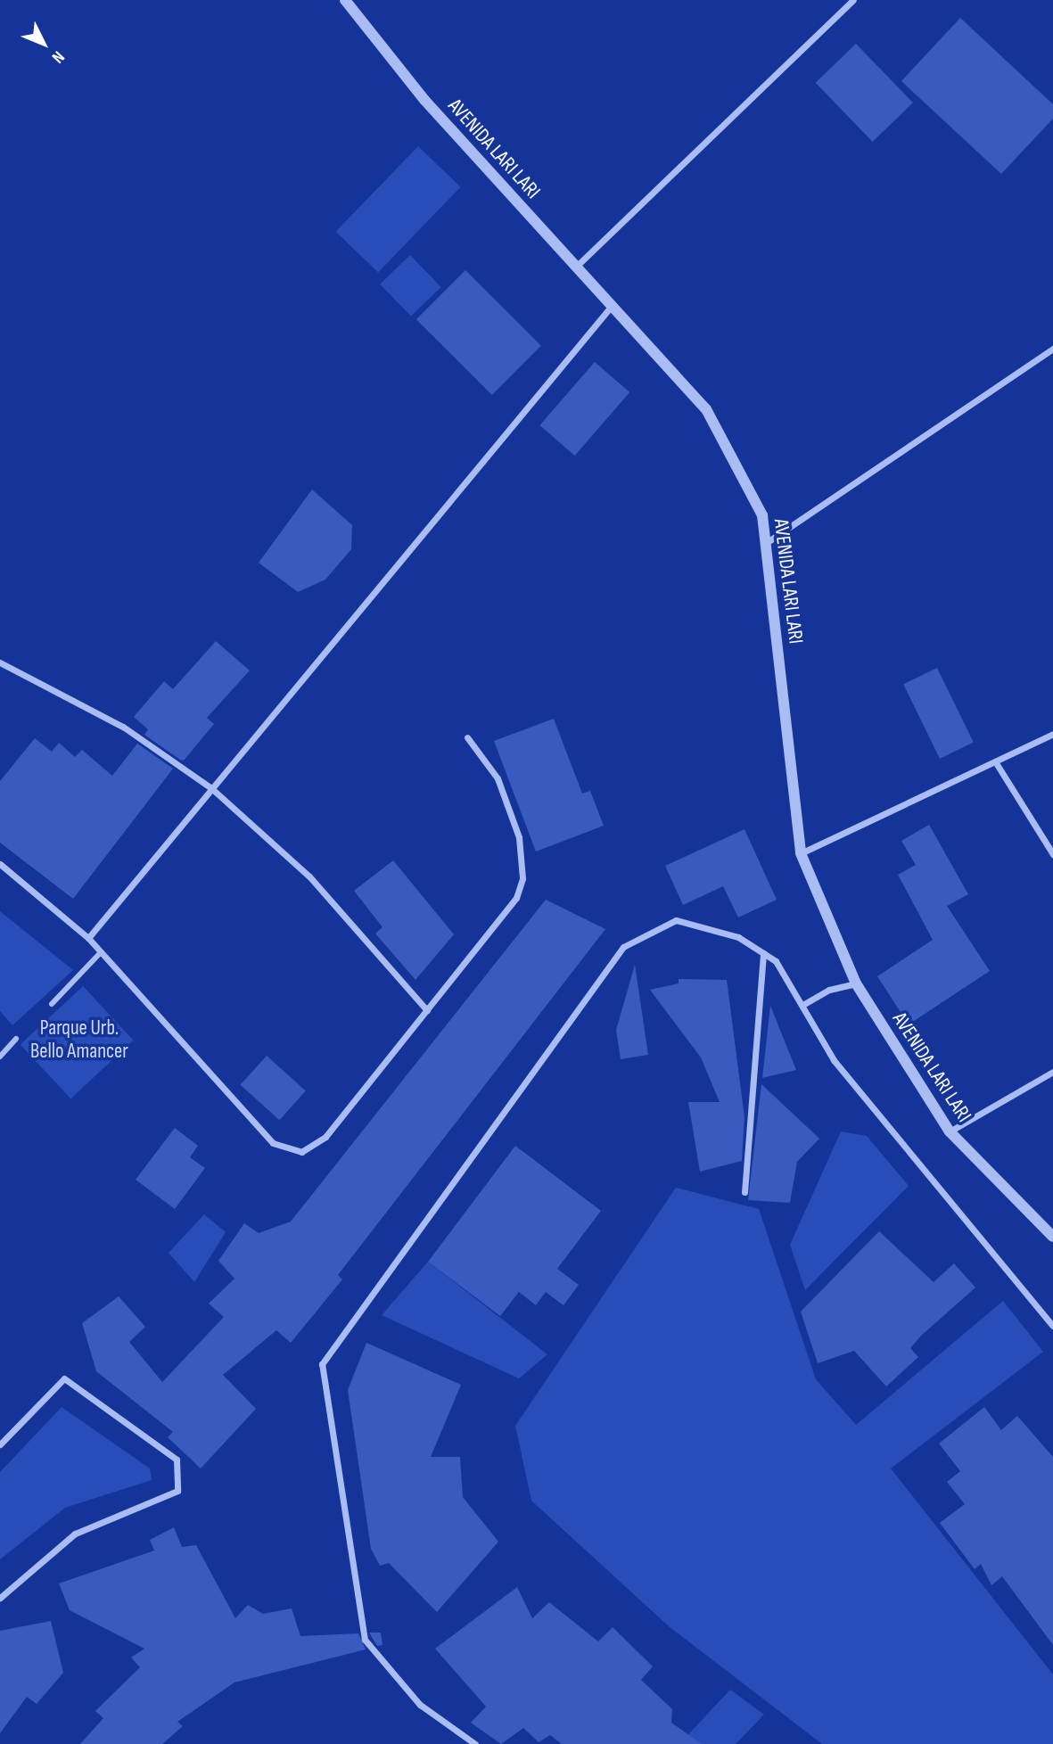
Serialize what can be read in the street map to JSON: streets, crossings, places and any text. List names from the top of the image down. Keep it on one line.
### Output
{"streets":{"street":["AVENIDA LARI LARI"]},"parks":["Parque Urb. Bello Amancer"],"north":"bottom right"}
